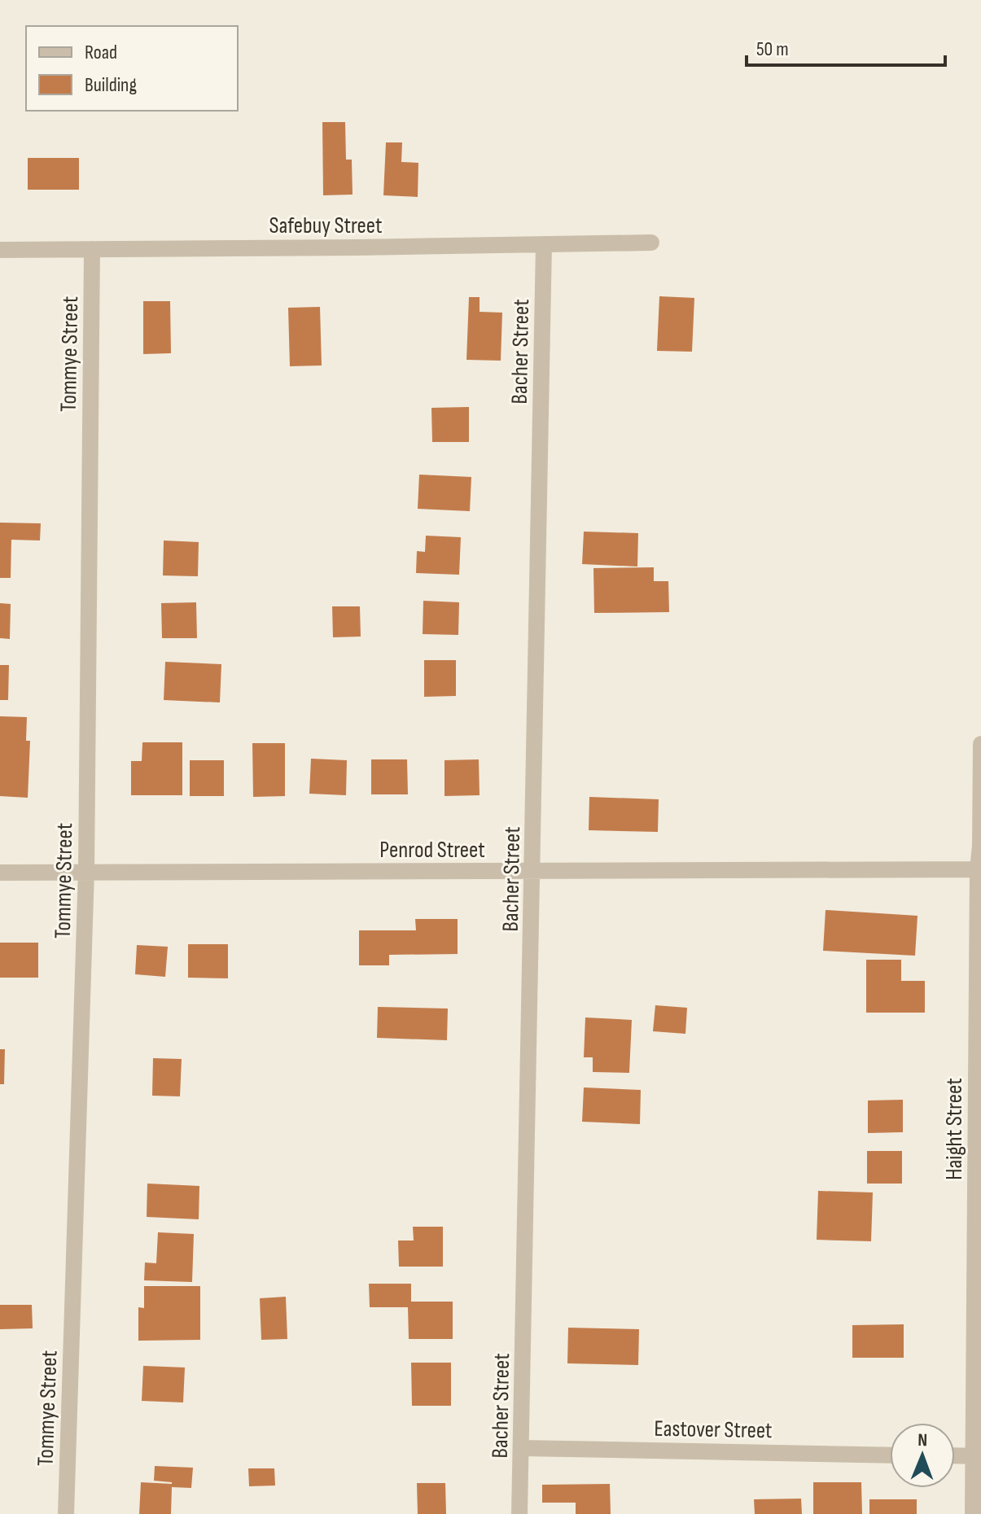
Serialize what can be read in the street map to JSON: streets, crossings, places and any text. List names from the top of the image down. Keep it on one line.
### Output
{"streets":{"street":["Safebuy Street","Bacher Street","Tommye Street","Penrod Street","Haight Street","Eastover Street"]},"crossings":[["Safebuy Street","Bacher Street"],["Safebuy Street","Tommye Street"],["Bacher Street","Penrod Street"],["Bacher Street","Eastover Street"],["Tommye Street","Penrod Street"],["Penrod Street","Haight Street"]],"legend":["Road","Building"],"scale_bar":"50 m","north":"top"}
